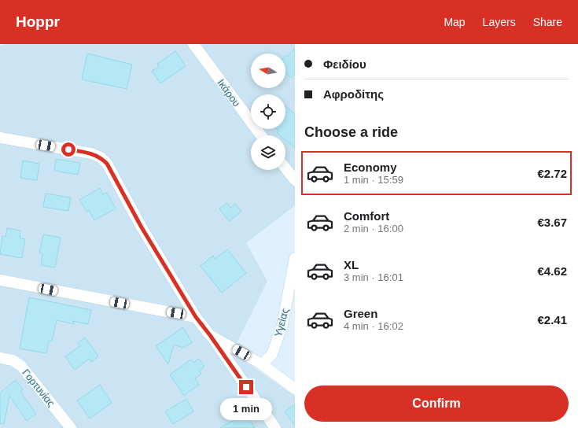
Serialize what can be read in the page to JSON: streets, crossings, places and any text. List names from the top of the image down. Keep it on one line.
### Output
{"streets":{"street":["Ικάρου","Υγείας","Γορτυνίας"]},"north":"left","page":{"header":"Hoppr","nav":["Map","Layers","Share"],"banner":["Φειδίου","Αφροδίτης"],"heading":"Choose a ride","list":[{"name":"Economy","note":"1 min · 15:59","value":"€2.72"},{"name":"Comfort","note":"2 min · 16:00","value":"€3.67"},{"name":"XL","note":"3 min · 16:01","value":"€4.62"},{"name":"Green","note":"4 min · 16:02","value":"€2.41"}],"buttons":"Confirm","bubble":"1 min"}}
